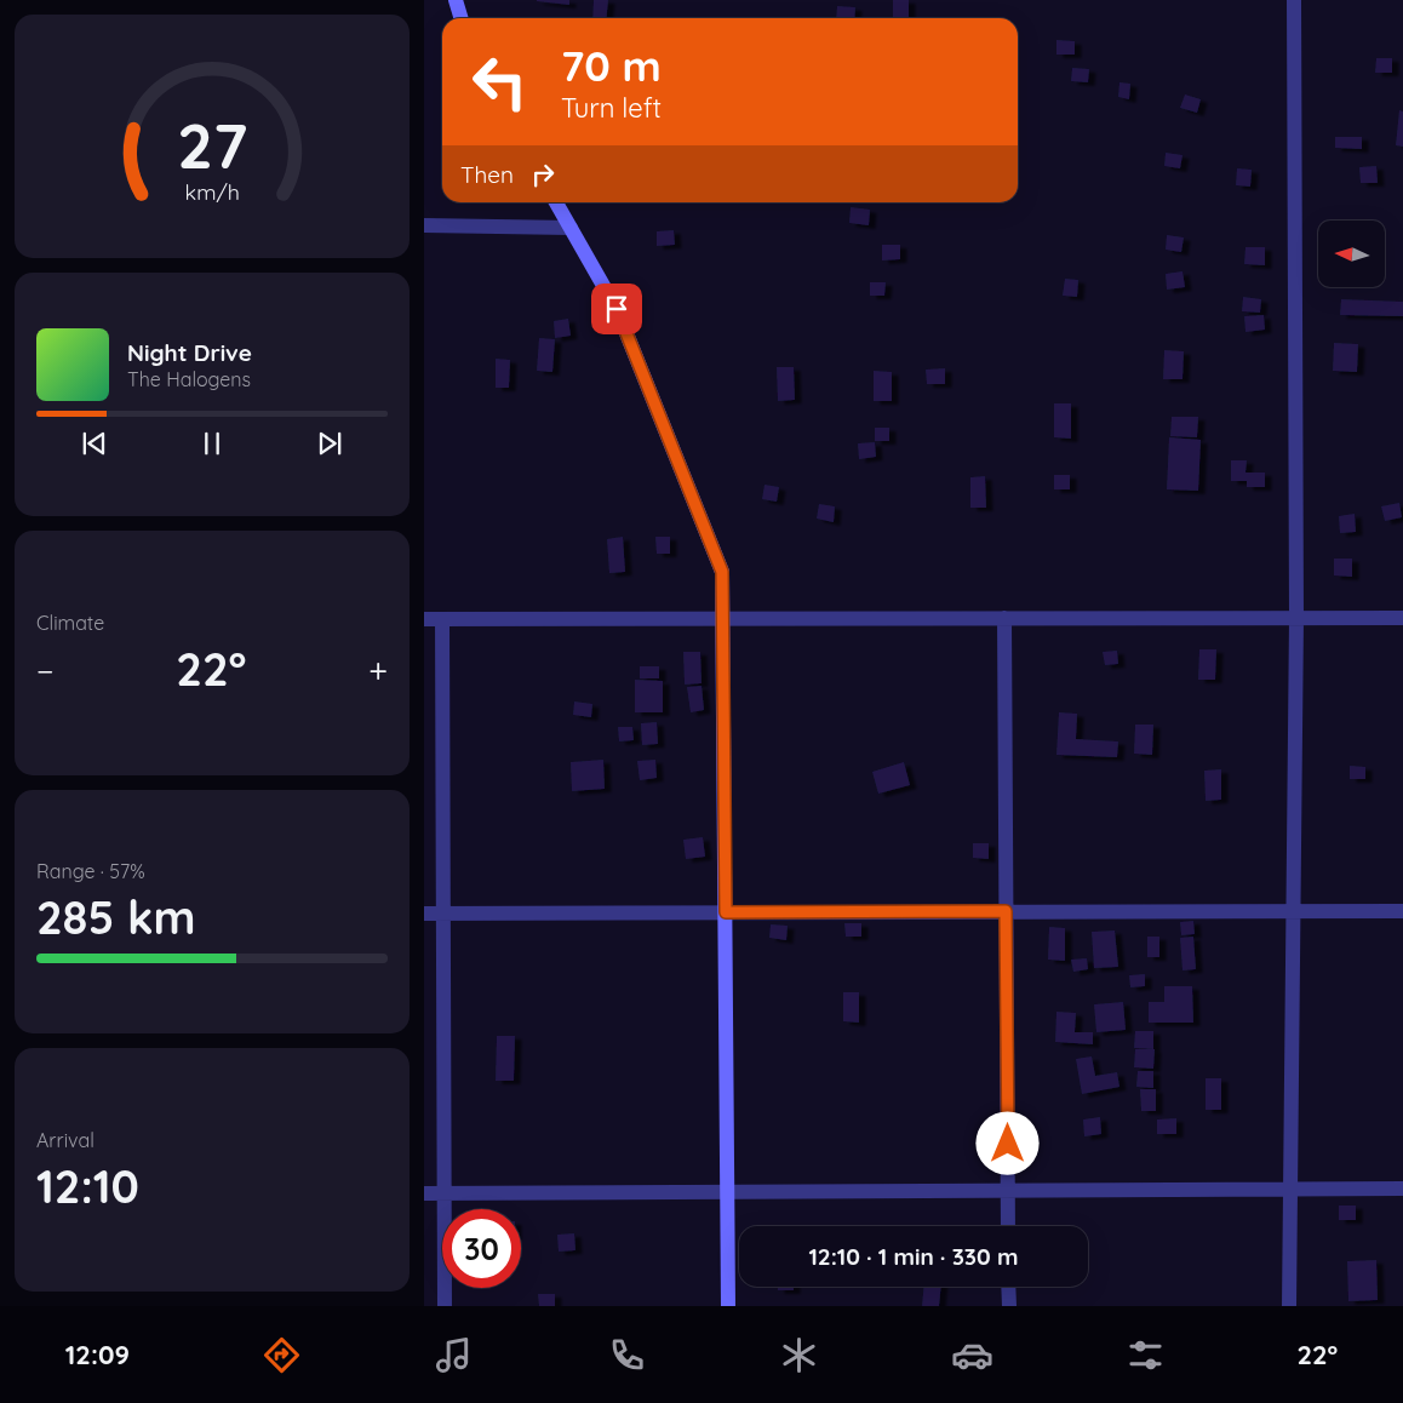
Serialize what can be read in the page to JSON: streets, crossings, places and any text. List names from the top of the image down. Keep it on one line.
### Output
{"north":"left","page":{"turn":["70 m","Turn left"],"then":"Then","song":["Night Drive","The Halogens"],"tile":["Climate",["Range · 57%","285 km"],["Arrival","12:10"]],"heat":["−","22°","+"],"limit":"30","trip":"12:10 · 1 min · 330 m","tabs":["12:09","22°"],"gauge":["27","km/h"]}}
